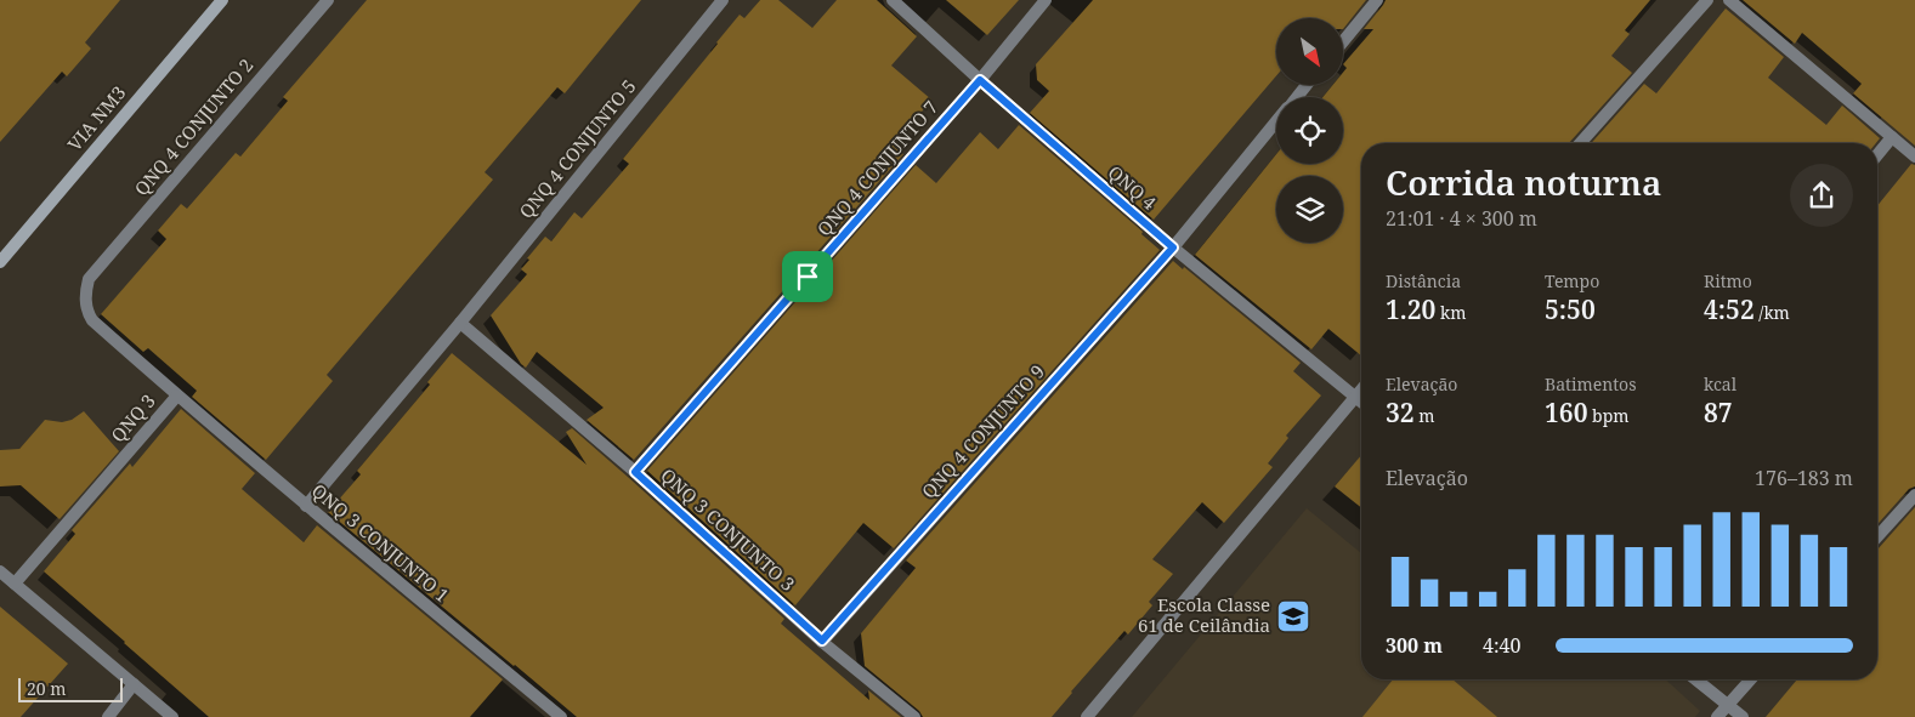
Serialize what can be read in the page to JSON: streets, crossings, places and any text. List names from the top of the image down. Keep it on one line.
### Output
{"streets":{"main road":["VIA NM3"],"street":["QNQ 4 CONJUNTO 2","QNQ 4 CONJUNTO 5","QNQ 4 CONJUNTO 7","QNQ 4","QNQ 3","QNQ 4 CONJUNTO 9","QNQ 3 CONJUNTO 3","QNQ 3 CONJUNTO 1"]},"crossings":[["QNQ 4 CONJUNTO 2","QNQ 3"],["QNQ 4 CONJUNTO 5","QNQ 3 CONJUNTO 3"],["QNQ 4 CONJUNTO 7","QNQ 4"],["QNQ 4 CONJUNTO 7","QNQ 3 CONJUNTO 3"],["QNQ 4","QNQ 4 CONJUNTO 9"],["QNQ 3","QNQ 3 CONJUNTO 1"],["QNQ 4 CONJUNTO 9","QNQ 3 CONJUNTO 3"]],"places":{"school or university":["Escola Classe 61 de Ceilândia"]},"scale_bar":"20 m","north":"bottom right","page":{"heading":["Corrida noturna","21:01 · 4 × 300 m"],"stats":[["Distância","1.20 km"],["Tempo","5:50"],["Ritmo","4:52 /km"],["Elevação","32 m"],["Batimentos","160 bpm"],["kcal","87"]],"chart":["Elevação","176–183 m"],"list":[{"name":"300 m","note":"4:40"}],"scale":"20 m"}}
